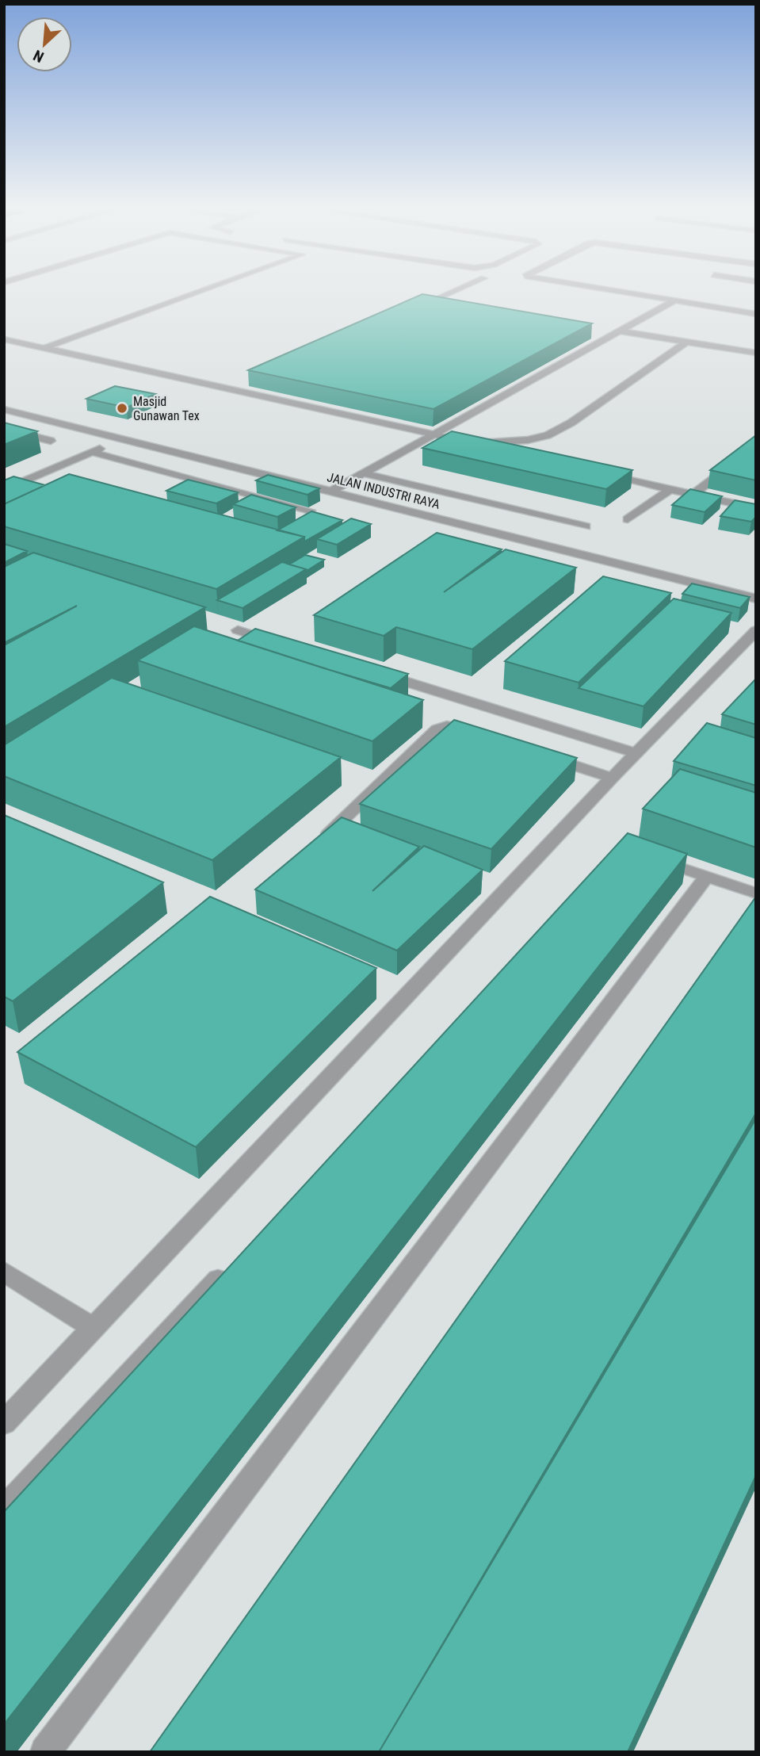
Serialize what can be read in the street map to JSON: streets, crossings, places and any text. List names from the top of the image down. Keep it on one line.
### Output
{"streets":{"street":["JALAN INDUSTRI RAYA"]},"places":["Masjid Gunawan Tex"],"north":"bottom left"}
